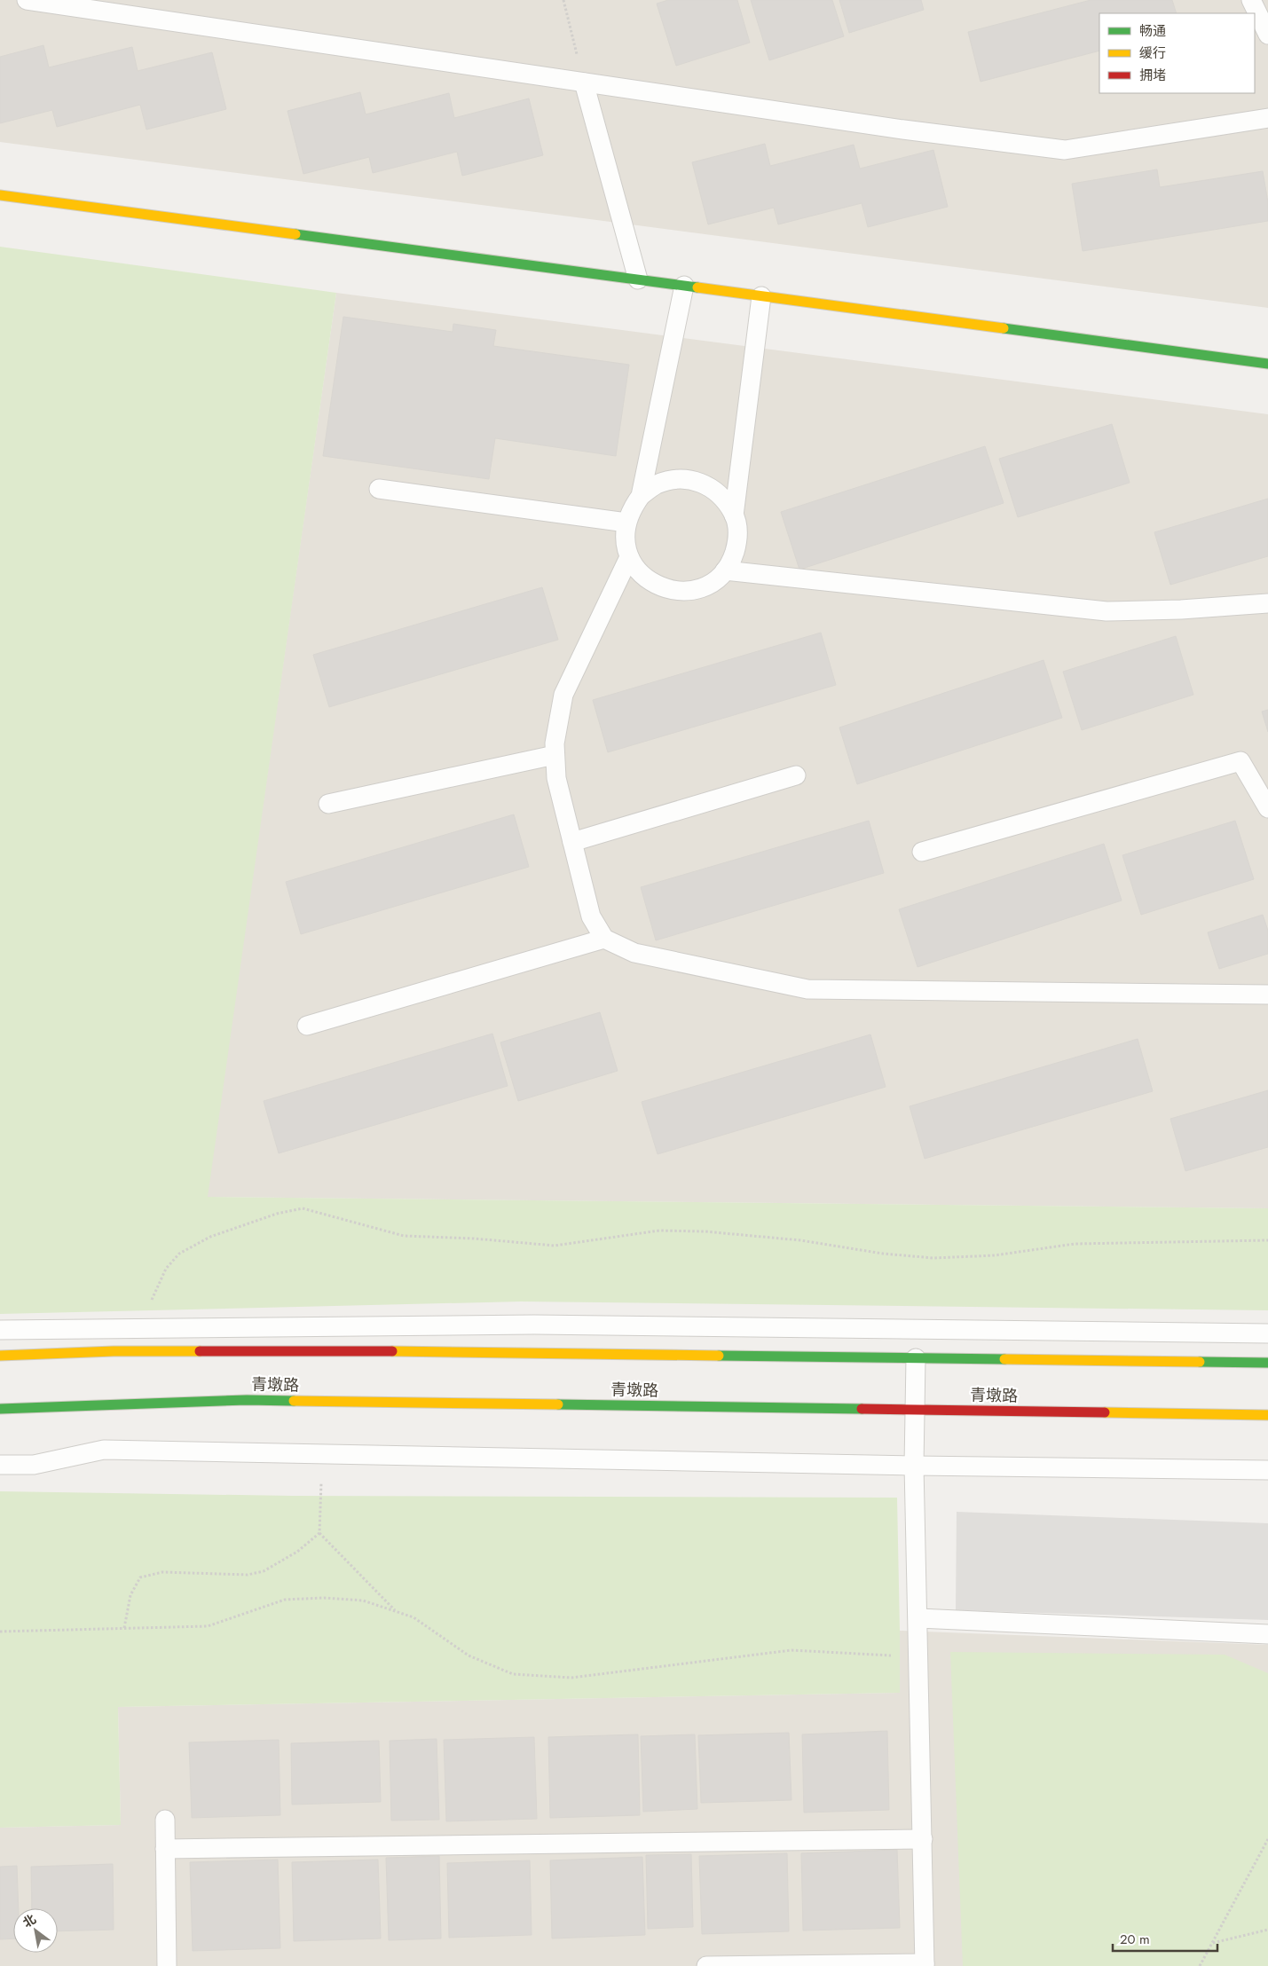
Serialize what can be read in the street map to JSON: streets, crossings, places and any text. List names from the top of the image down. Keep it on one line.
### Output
{"streets":{"main road":["青墩路"]},"legend":["畅通","缓行","拥堵"],"scale_bar":"20 m","north":"top left"}
